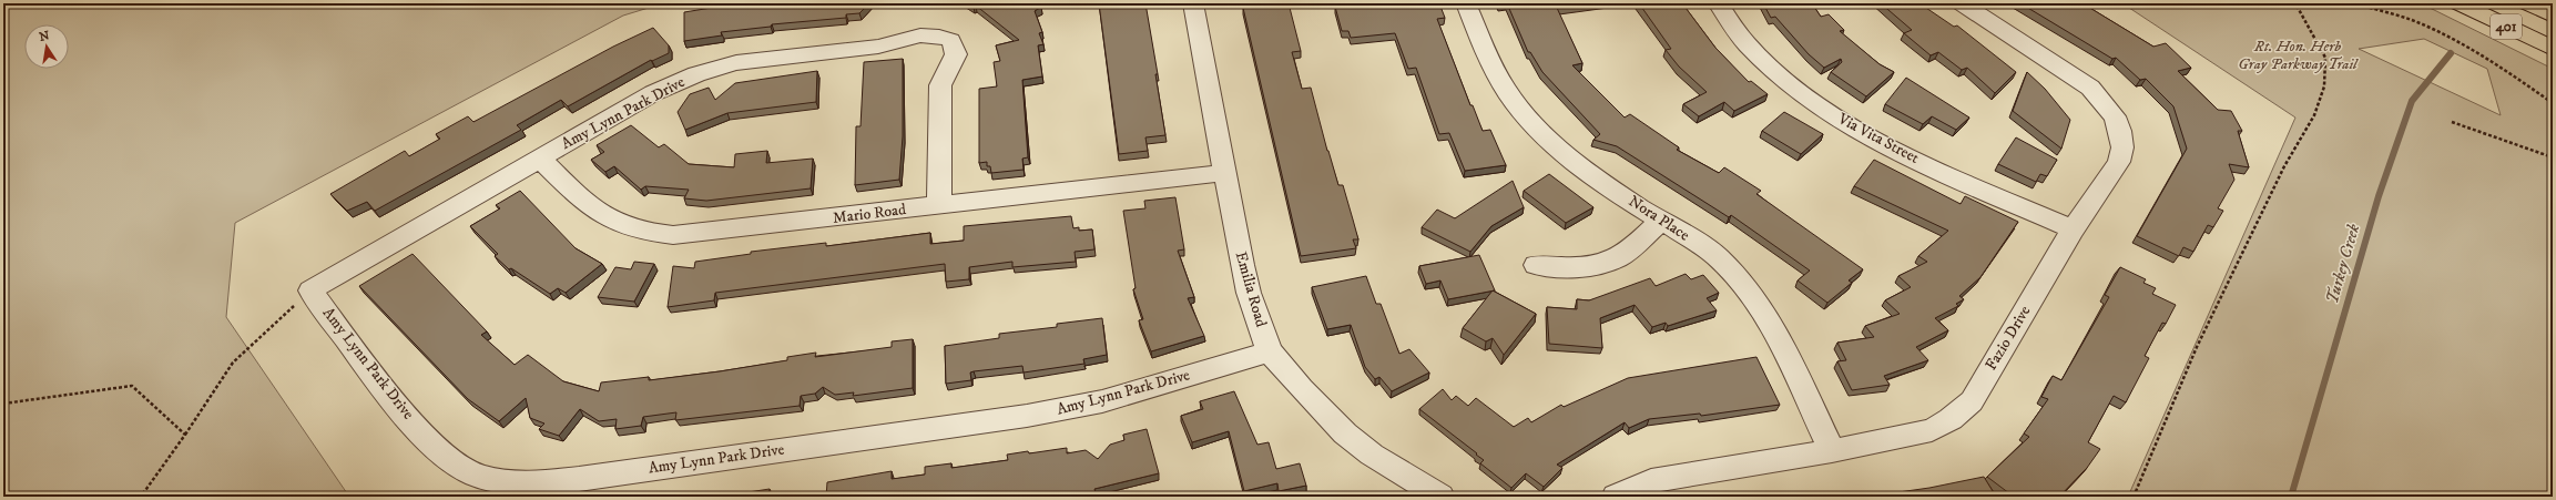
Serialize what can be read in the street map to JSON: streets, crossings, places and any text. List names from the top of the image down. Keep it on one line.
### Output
{"streets":{"highway":["401"],"street":["Amy Lynn Park Drive","Via Vita Street","Mario Road","Nora Place","Emilia Road","Fazio Drive"]},"crossings":[["Amy Lynn Park Drive","Mario Road"],["Amy Lynn Park Drive","Emilia Road"],["Via Vita Street","Fazio Drive"],["Mario Road","Emilia Road"],["Nora Place","Fazio Drive"]],"water":["Turkey Creek"],"parks":["Rt. Hon. Herb Gray Parkway Trail"],"north":"top"}
